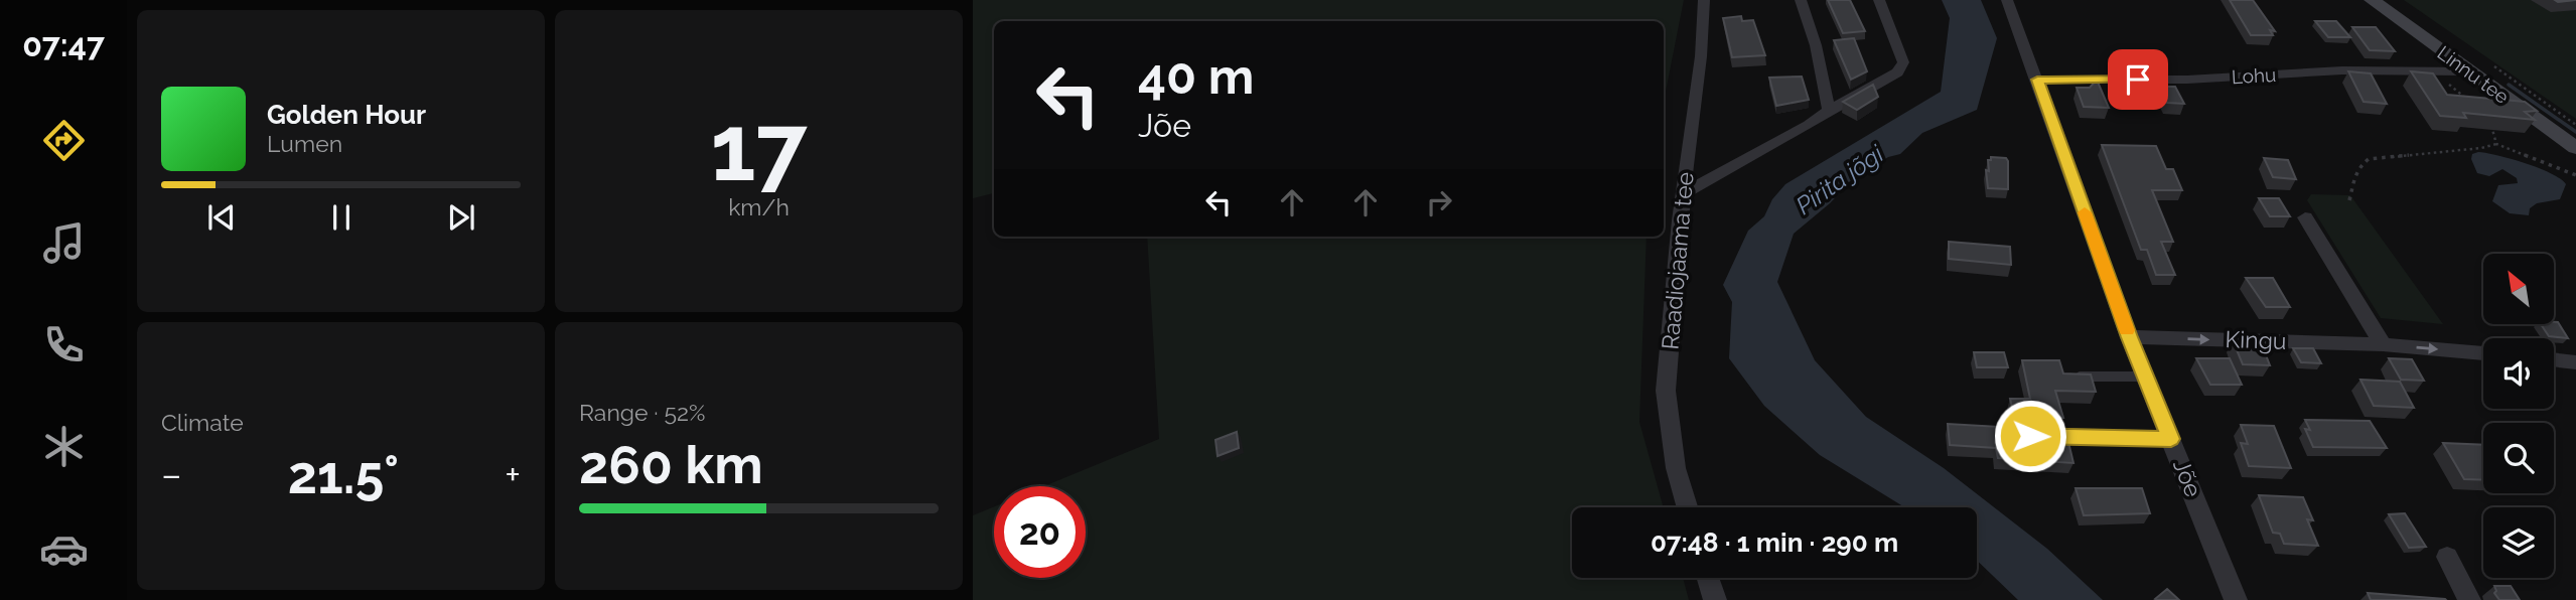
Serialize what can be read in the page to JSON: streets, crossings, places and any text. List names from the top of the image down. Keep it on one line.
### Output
{"streets":{"street":["Linnu tee","Lohu","Raadiojaama tee","Kingu","Jõe"]},"crossings":[["Linnu tee","Lohu"],["Lohu","Jõe"],["Kingu","Jõe"]],"one_way":["Kingu"],"water":["Pirita jõgi"],"north":"top left","page":{"tabs":"07:47","tile":[["17","km/h"],"Climate",["Range · 52%","260 km"]],"turn":["40 m","Jõe"],"song":["Golden Hour","Lumen"],"heat":["−","21.5°","+"],"limit":"20","trip":"07:48 · 1 min · 290 m"}}
